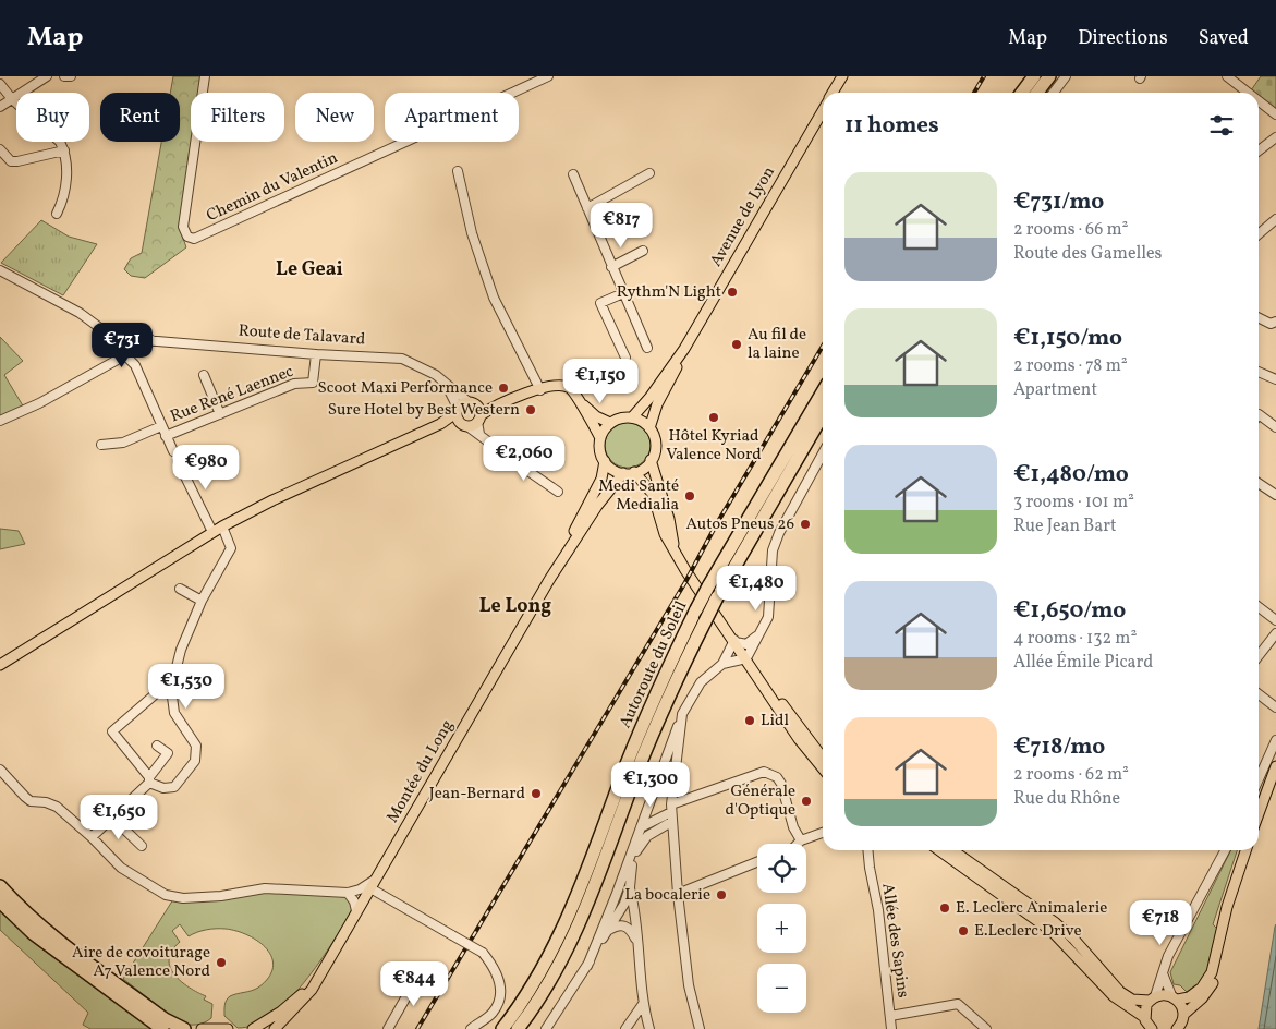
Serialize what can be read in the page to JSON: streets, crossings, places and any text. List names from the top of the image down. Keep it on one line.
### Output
{"streets":{"highway":["Autoroute du Soleil"],"main road":["Avenue de Lyon","Montée du Long"],"street":["Chemin du Valentin","Route de Talavard","Rue René Laennec","Allée des Sapins"]},"crossings":[["Avenue de Lyon","Montée du Long"],["Route de Talavard","Rue René Laennec"]],"districts":["Le Geai","Le Long"],"places":["Rythm'N Light","Au fil de la laine","Scoot Maxi Performance","Sure Hotel by Best Western","Hôtel Kyriad Valence Nord","Medi Santé Medialia","Autos Pneus 26","Lidl","Jean-Bernard","Générale d'Optique","La bocalerie","E. Leclerc Animalerie","E.Leclerc Drive","Aire de covoiturage A7 Valence Nord"],"page":{"header":"Map","nav":["Map","Directions","Saved"],"chip":["Buy","Rent","Filters","New","Apartment"],"heading":"11 homes","list":[{"name":"€731/mo","note":"2 rooms · 66 m² · Route des Gamelles"},{"name":"€1,150/mo","note":"2 rooms · 78 m² · Apartment"},{"name":"€1,480/mo","note":"3 rooms · 101 m² · Rue Jean Bart"},{"name":"€1,650/mo","note":"4 rooms · 132 m² · Allée Émile Picard"},{"name":"€718/mo","note":"2 rooms · 62 m² · Rue du Rhône"}],"price":["€817","€731","€1,150","€2,060","€980","€1,480","€1,530","€1,300","€1,650","€718","€844"],"map_buttons":["+","−"]}}
